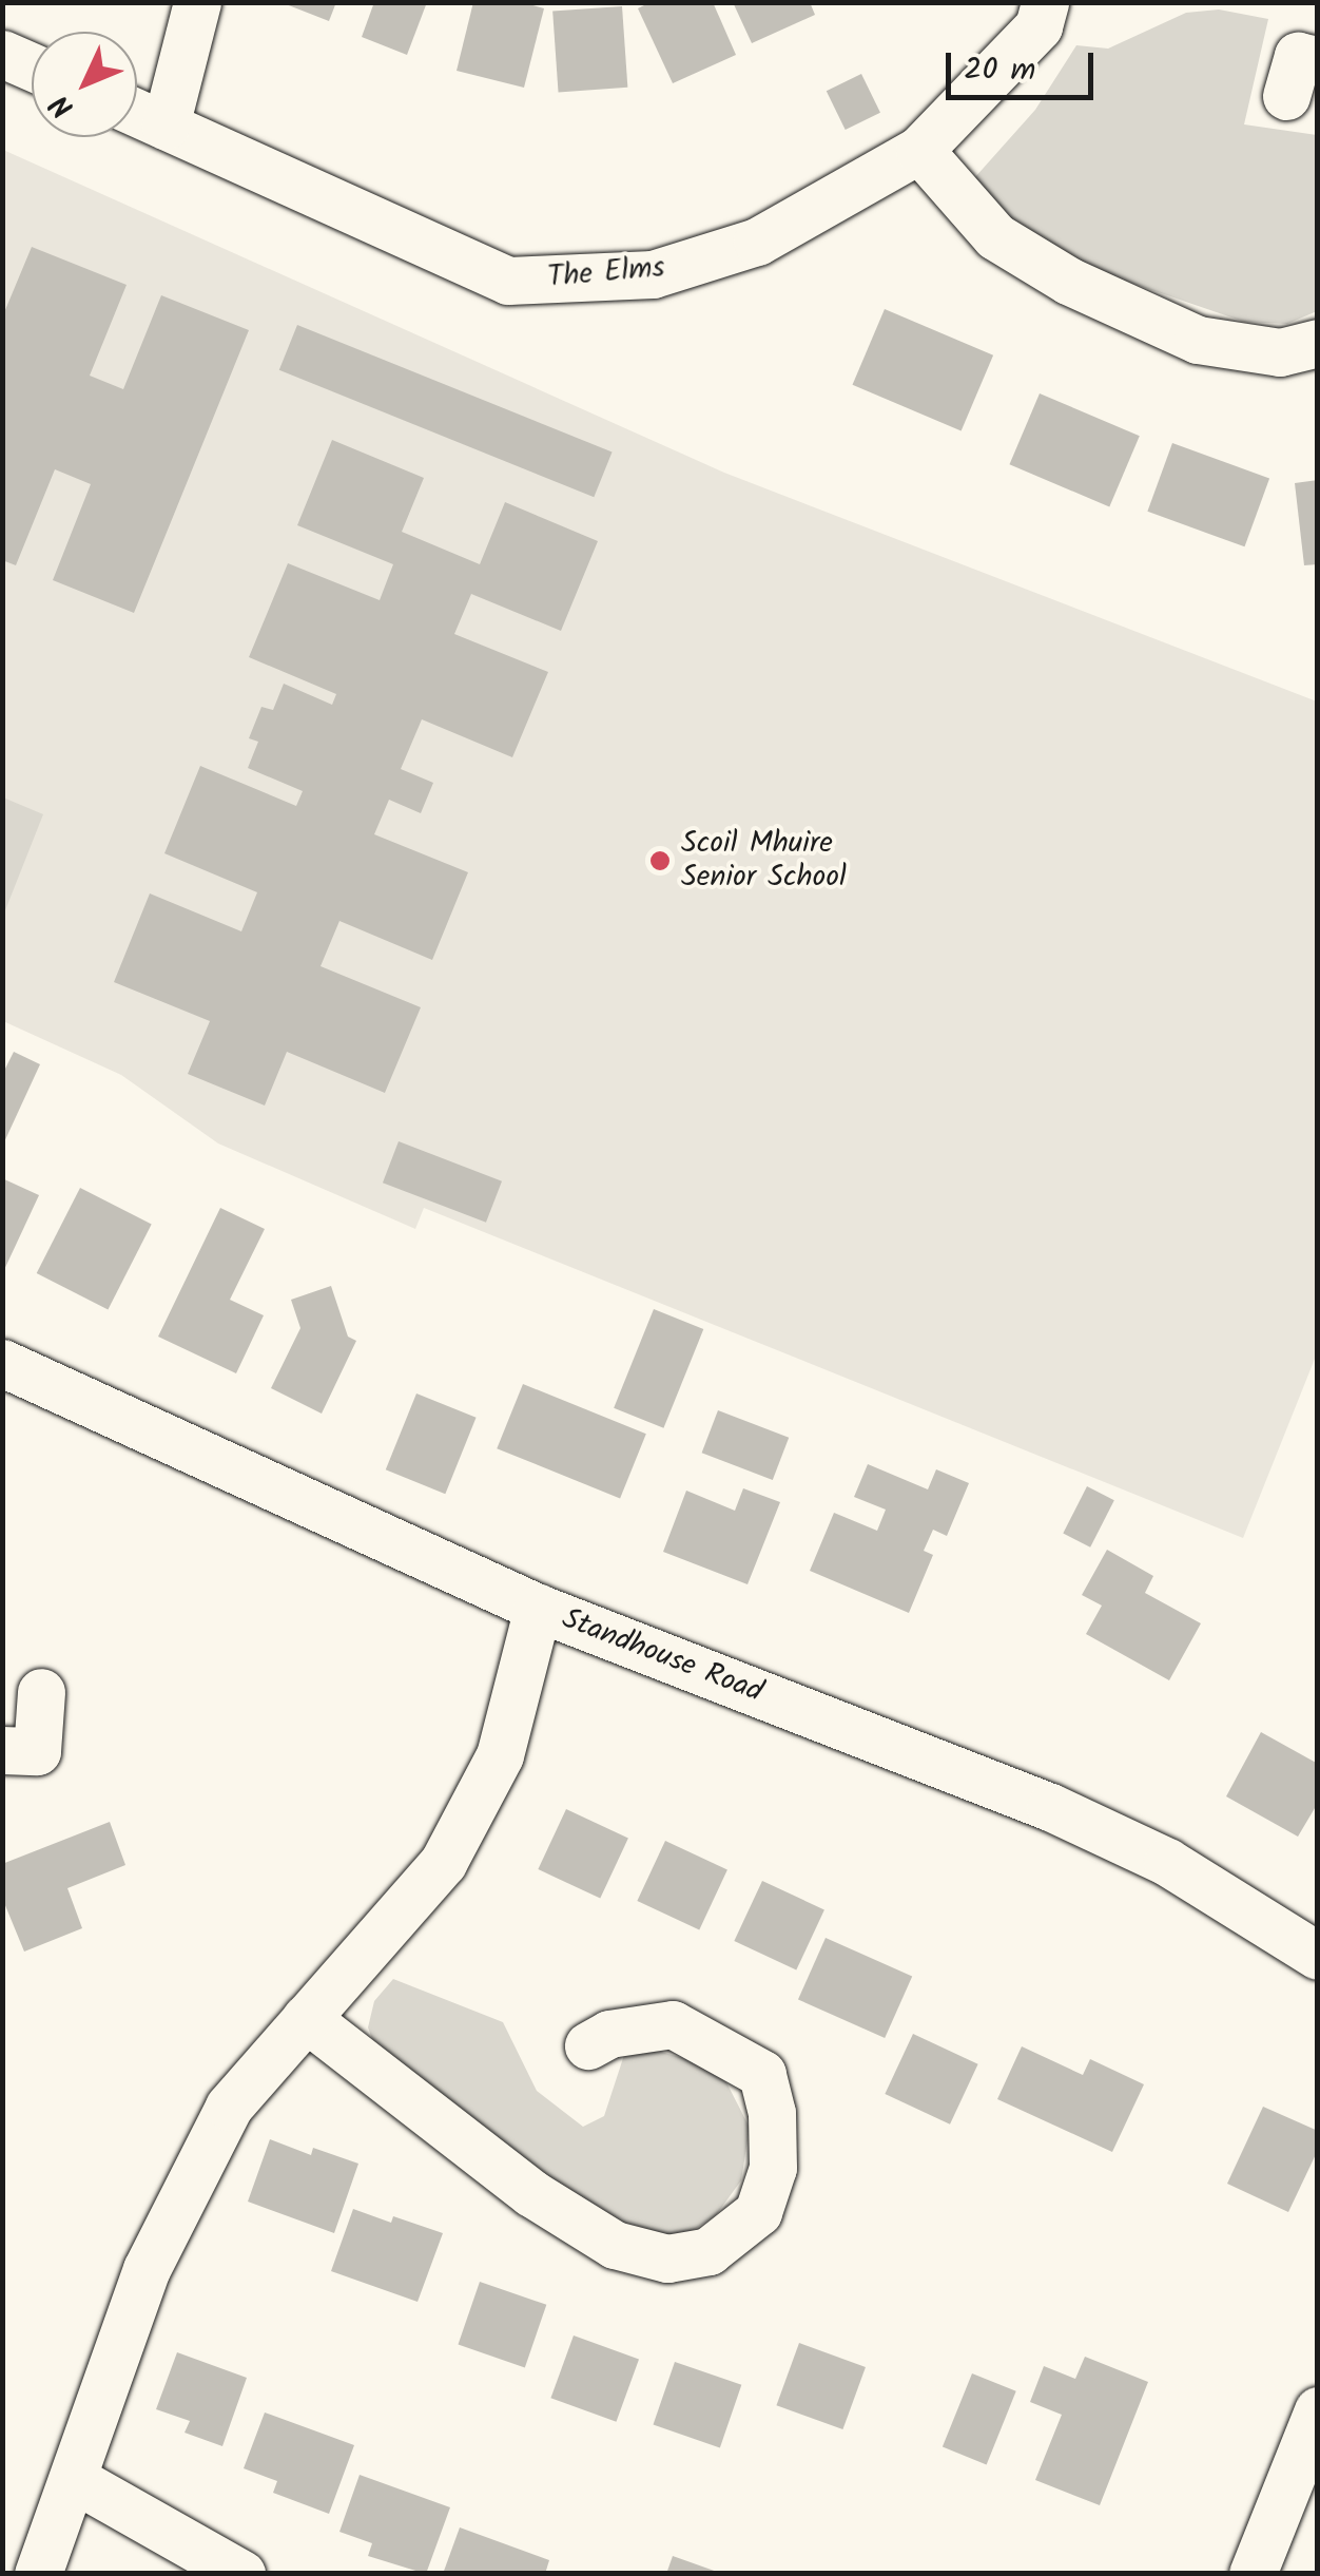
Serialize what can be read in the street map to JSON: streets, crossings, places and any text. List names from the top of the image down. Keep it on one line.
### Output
{"streets":{"street":["The Elms","Standhouse Road"]},"places":["Scoil Mhuire Senior School"],"scale_bar":"20 m","north":"bottom left"}
